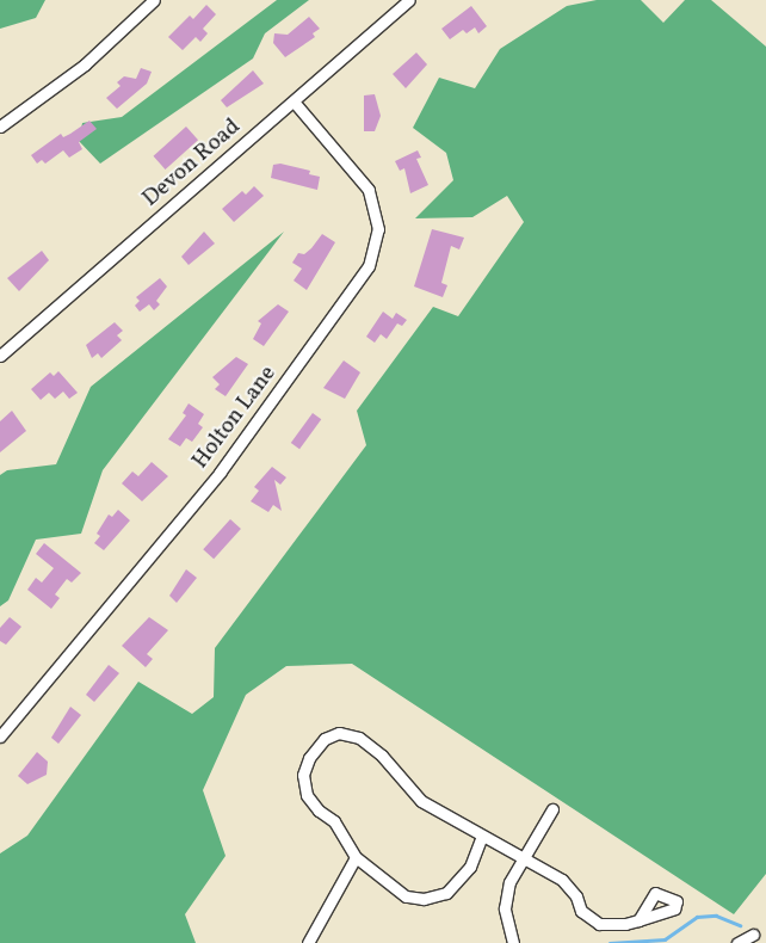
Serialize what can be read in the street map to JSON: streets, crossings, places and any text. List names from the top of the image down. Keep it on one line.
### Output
{"streets":{"street":["Devon Road","Holton Lane"]},"crossings":[["Devon Road","Holton Lane"]]}
